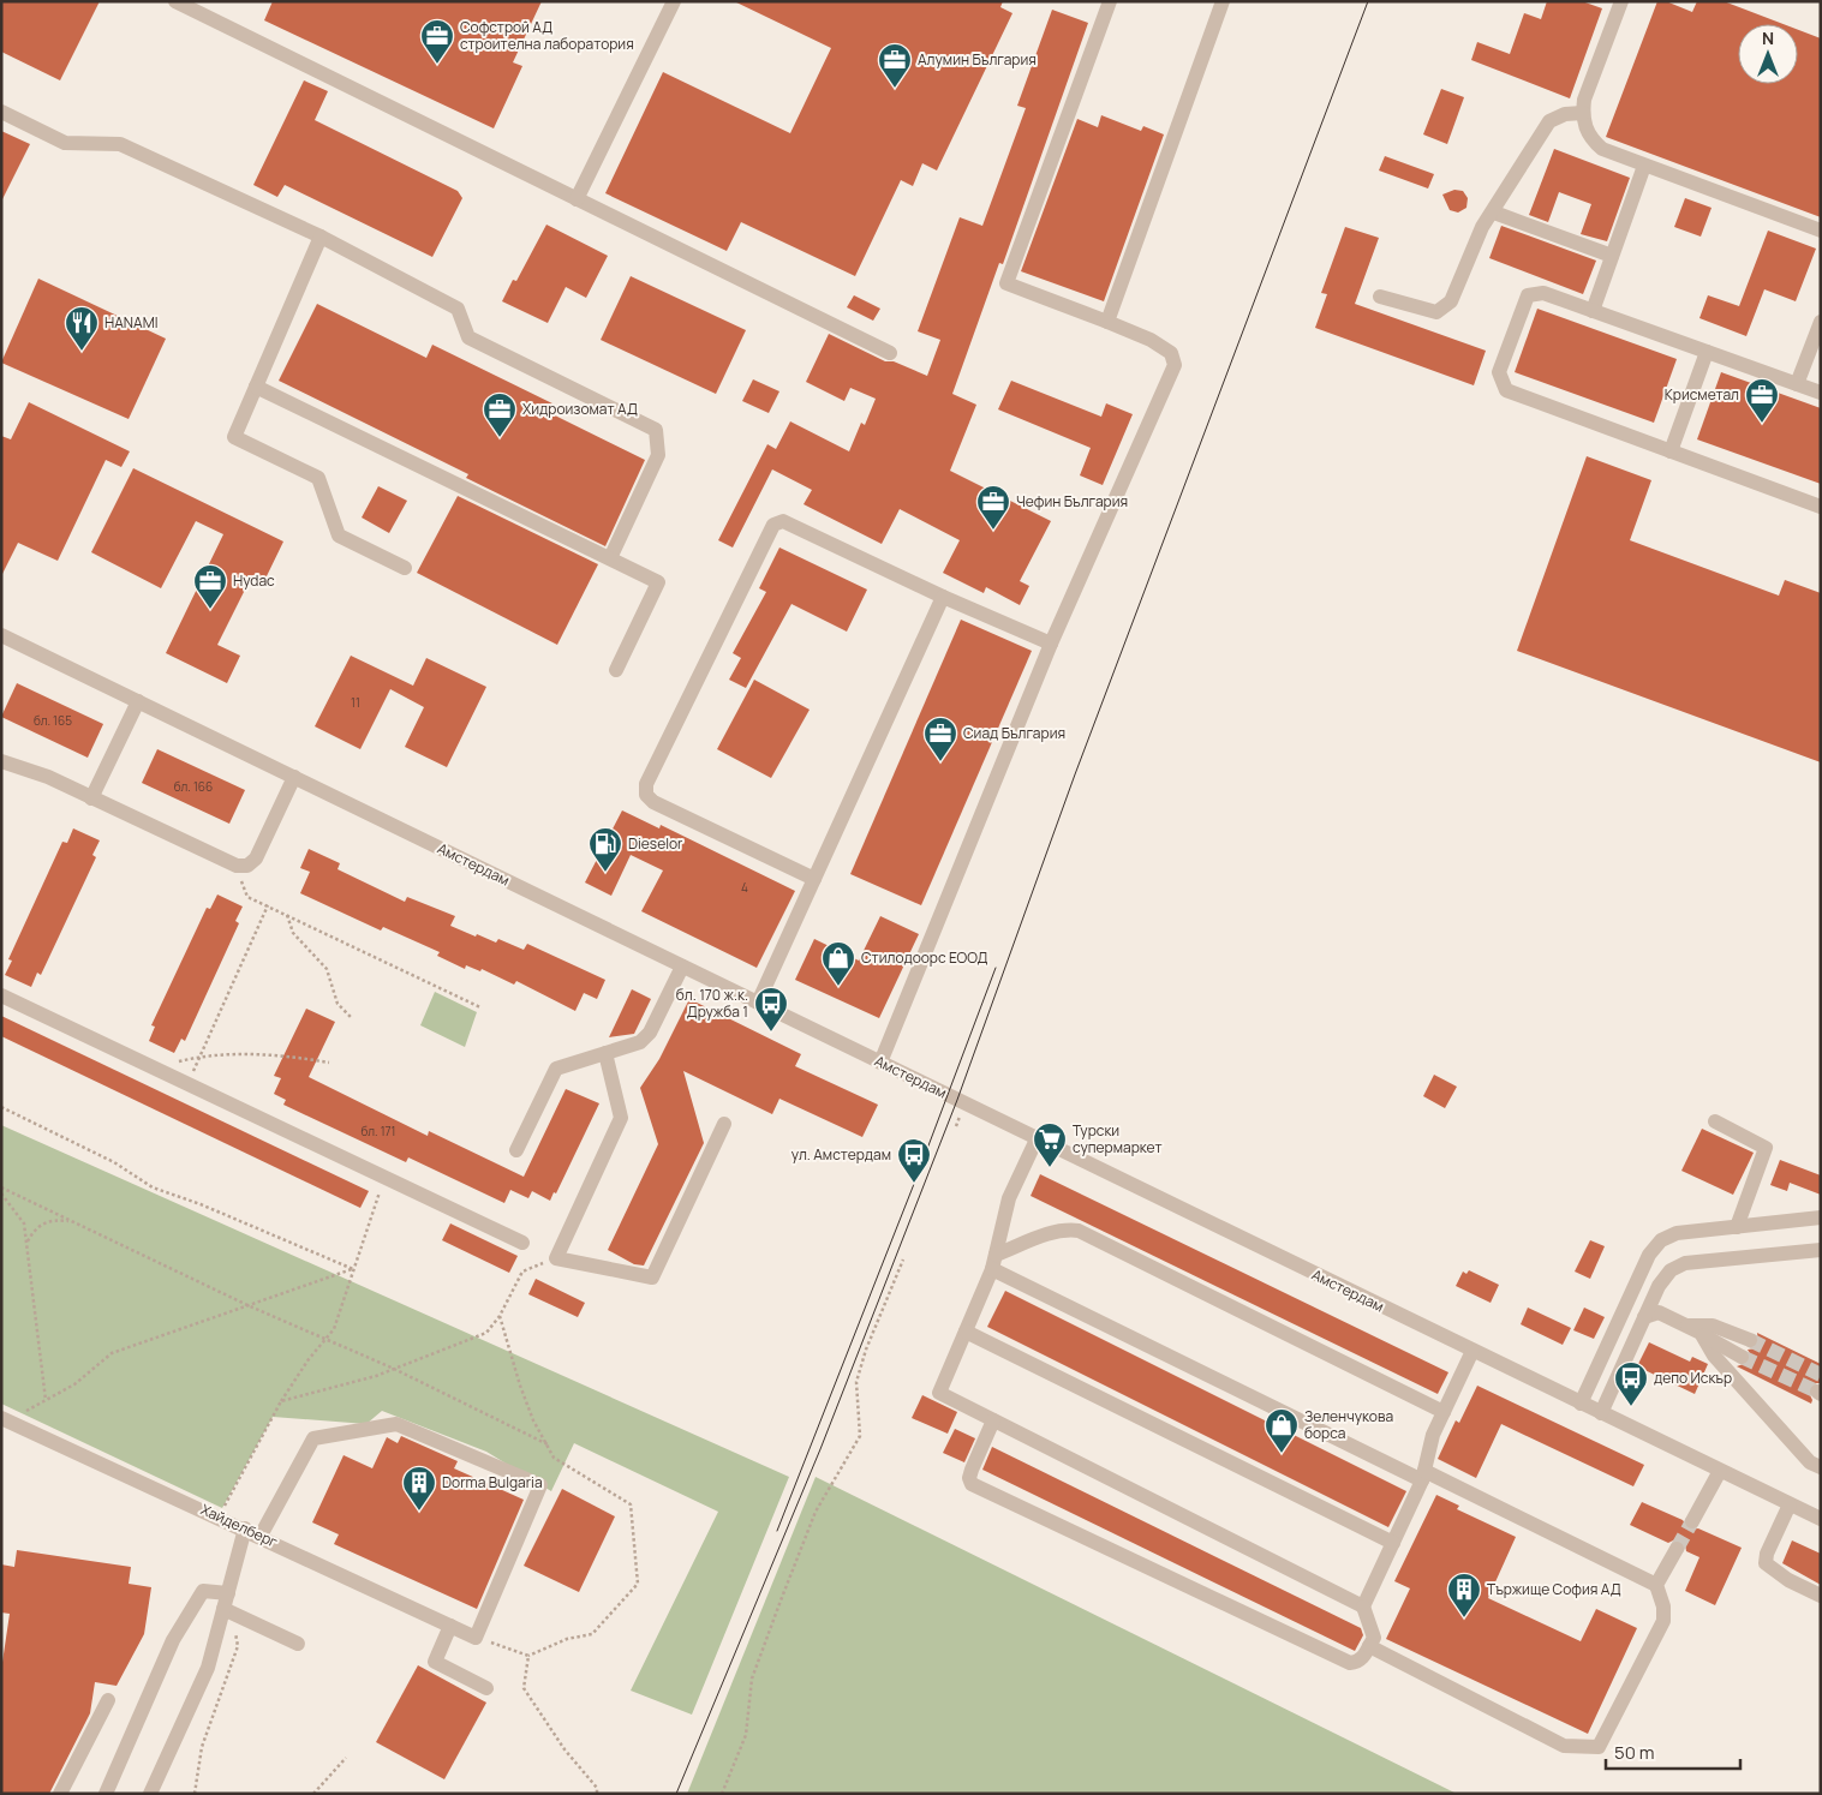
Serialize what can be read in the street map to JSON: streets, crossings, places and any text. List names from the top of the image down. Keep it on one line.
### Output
{"streets":{"street":["Амстердам","Хайделберг"]},"places":{"office":["Софстрой АД строителна лаборатория","Алумин България","Крисметал","Хидроизомат АД","Чефин България","Hydac","Сиад България"],"restaurant":["HANAMI"],"fuel station":["Dieselor"],"shop":["Стилодоорс ЕООД","Зеленчукова борса"],"bus stop":["бл. 170 ж.к. Дружба 1","ул. Амстердам","депо Искър"],"supermarket":["Турски супермаркет"],"building":["Dorma Bulgaria","Тържище София АД"]},"house_numbers":["11","бл. 165","бл. 166","4","бл. 171"],"scale_bar":"50 m","north":"top"}
